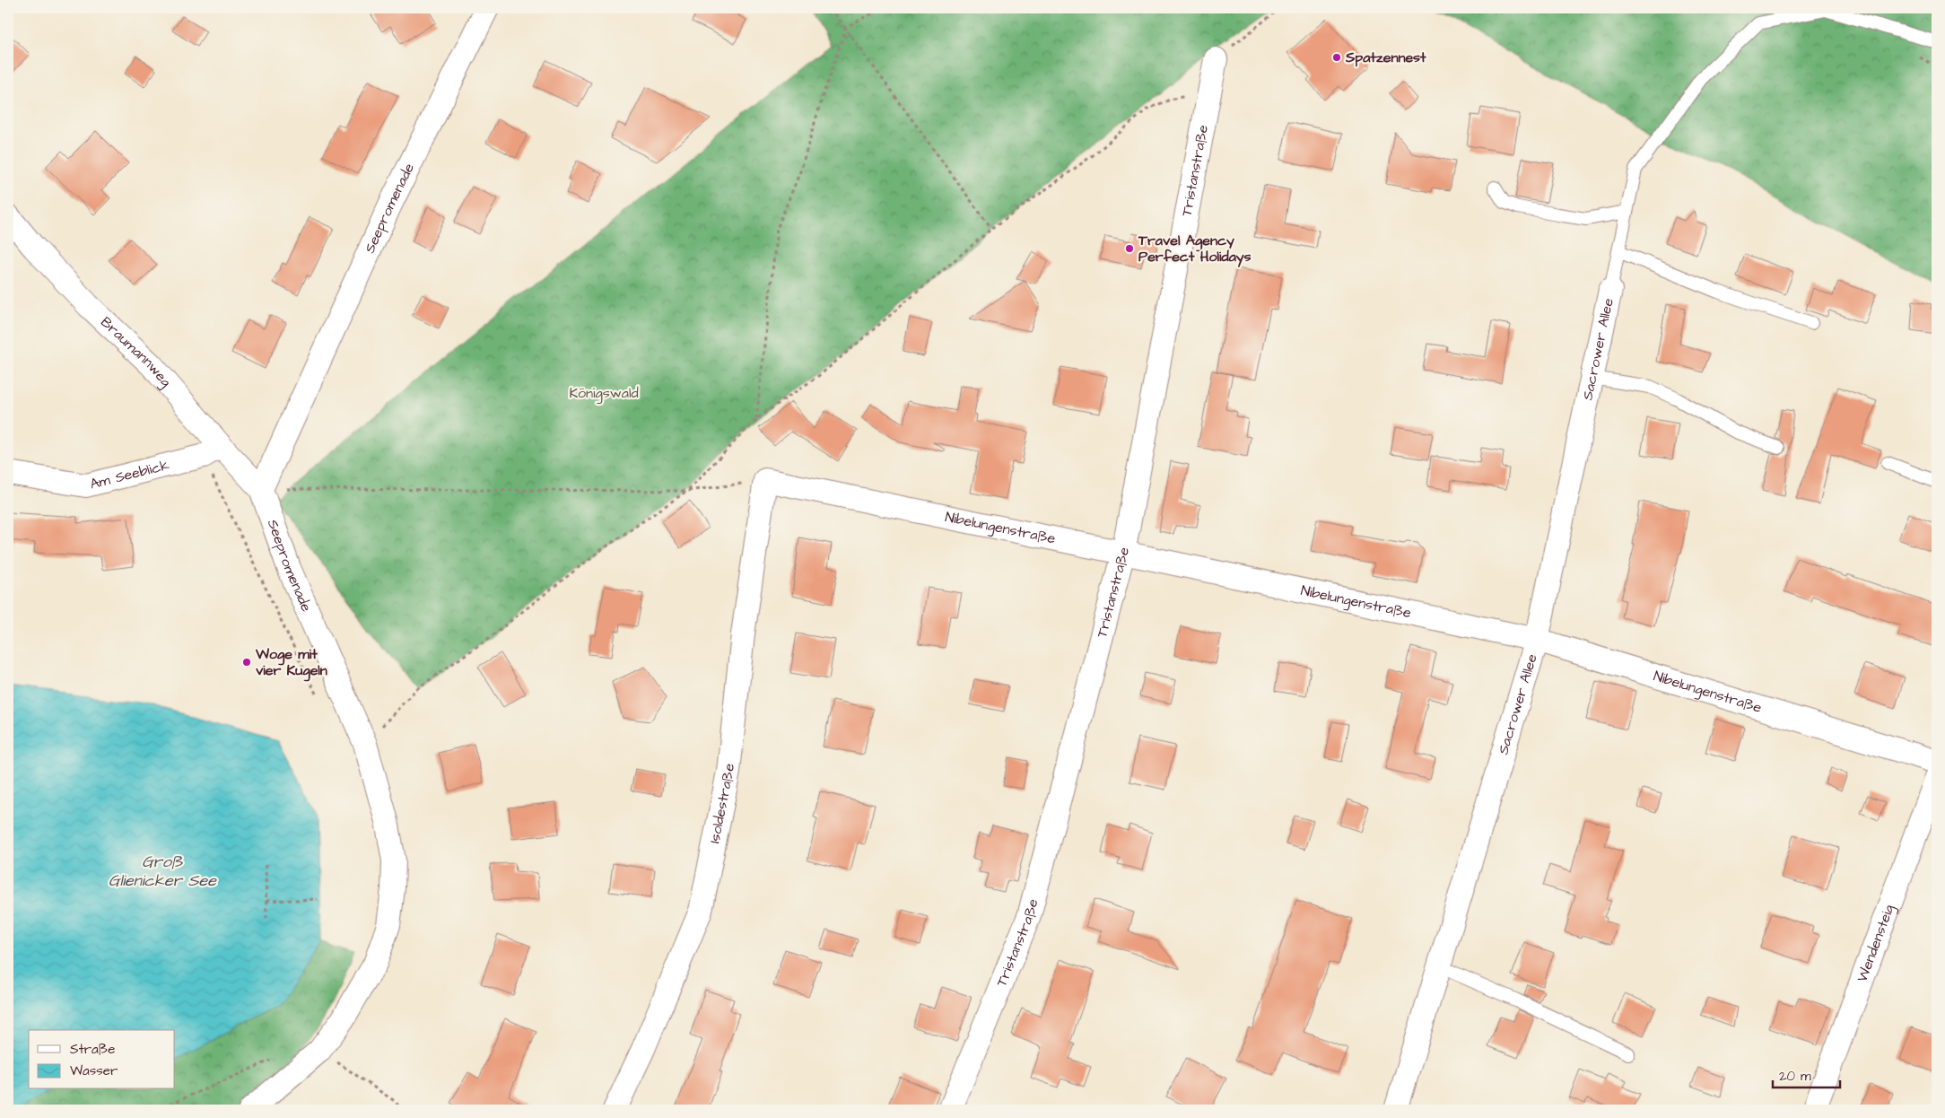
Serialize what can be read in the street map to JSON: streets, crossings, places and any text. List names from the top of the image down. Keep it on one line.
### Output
{"streets":{"street":["Tristanstraße","Seepromenade","Sacrower Allee","Braumannweg","Am Seeblick","Nibelungenstraße","Isoldestraße","Wendensteig"]},"crossings":[["Tristanstraße","Nibelungenstraße"],["Seepromenade","Braumannweg"],["Sacrower Allee","Nibelungenstraße"],["Braumannweg","Am Seeblick"],["Nibelungenstraße","Isoldestraße"]],"water":["Groß Glienicker See"],"parks":["Königswald"],"places":["Spatzennest","Travel Agency Perfect Holidays","Woge mit vier Kugeln"],"legend":["Straße","Wasser"],"scale_bar":"20 m"}
